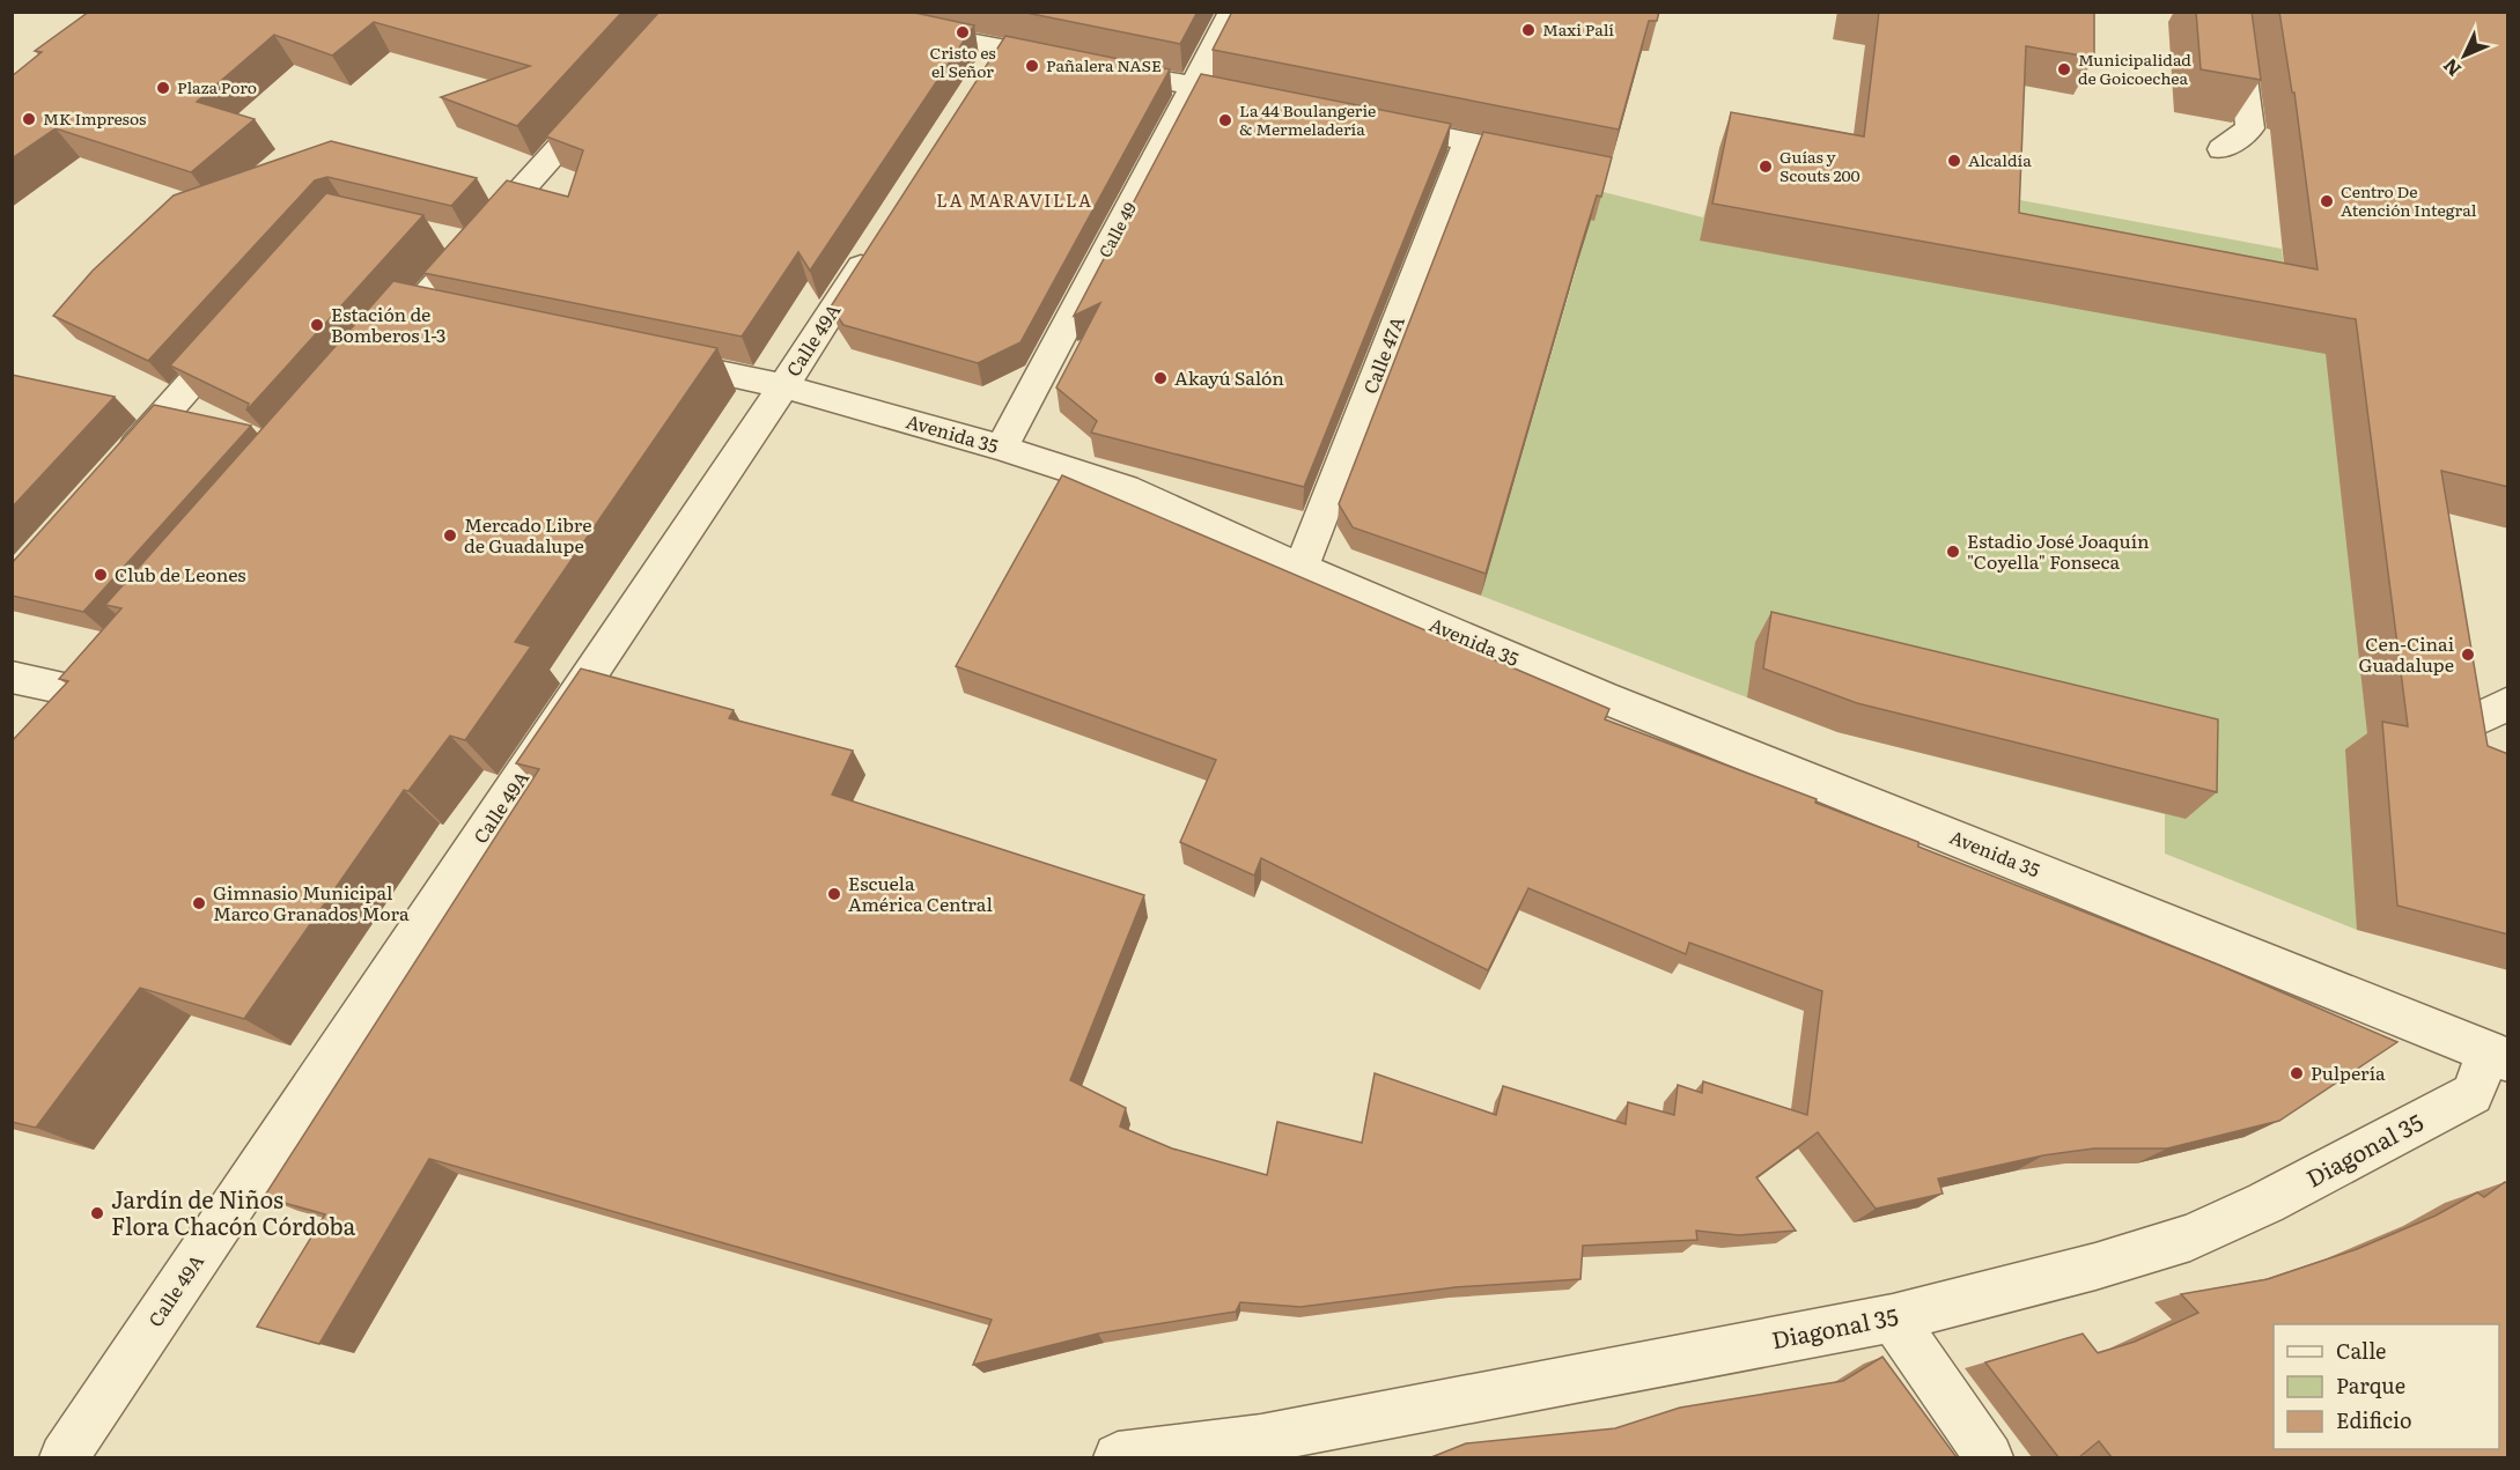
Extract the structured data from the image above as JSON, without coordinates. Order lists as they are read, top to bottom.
{
  "streets": {
    "street": [
      "Calle 49",
      "Calle 49A",
      "Calle 47A",
      "Avenida 35",
      "Diagonal 35"
    ]
  },
  "crossings": [
    ["Calle 49", "Avenida 35"],
    ["Calle 49A", "Avenida 35"],
    ["Calle 47A", "Avenida 35"],
    ["Avenida 35", "Diagonal 35"]
  ],
  "districts": ["LA MARAVILLA"],
  "places": [
    "Maxi Palí",
    "Cristo es el Señor",
    "Pañalera NASE",
    "Municipalidad de Goicoechea",
    "Plaza Poro",
    "MK Impresos",
    "La 44 Boulangerie & Mermeladería",
    "Alcaldía",
    "Guías y Scouts 200",
    "Centro De Atención Integral",
    "Estación de Bomberos 1-3",
    "Akayú Salón",
    "Mercado Libre de Guadalupe",
    "Estadio José Joaquín \"Coyella\" Fonseca",
    "Club de Leones",
    "Cen-Cinai Guadalupe",
    "Escuela América Central",
    "Gimnasio Municipal Marco Granados Mora",
    "Pulpería",
    "Jardín de Niños Flora Chacón Córdoba"
  ],
  "legend": ["Calle", "Parque", "Edificio"],
  "north": "bottom left"
}
